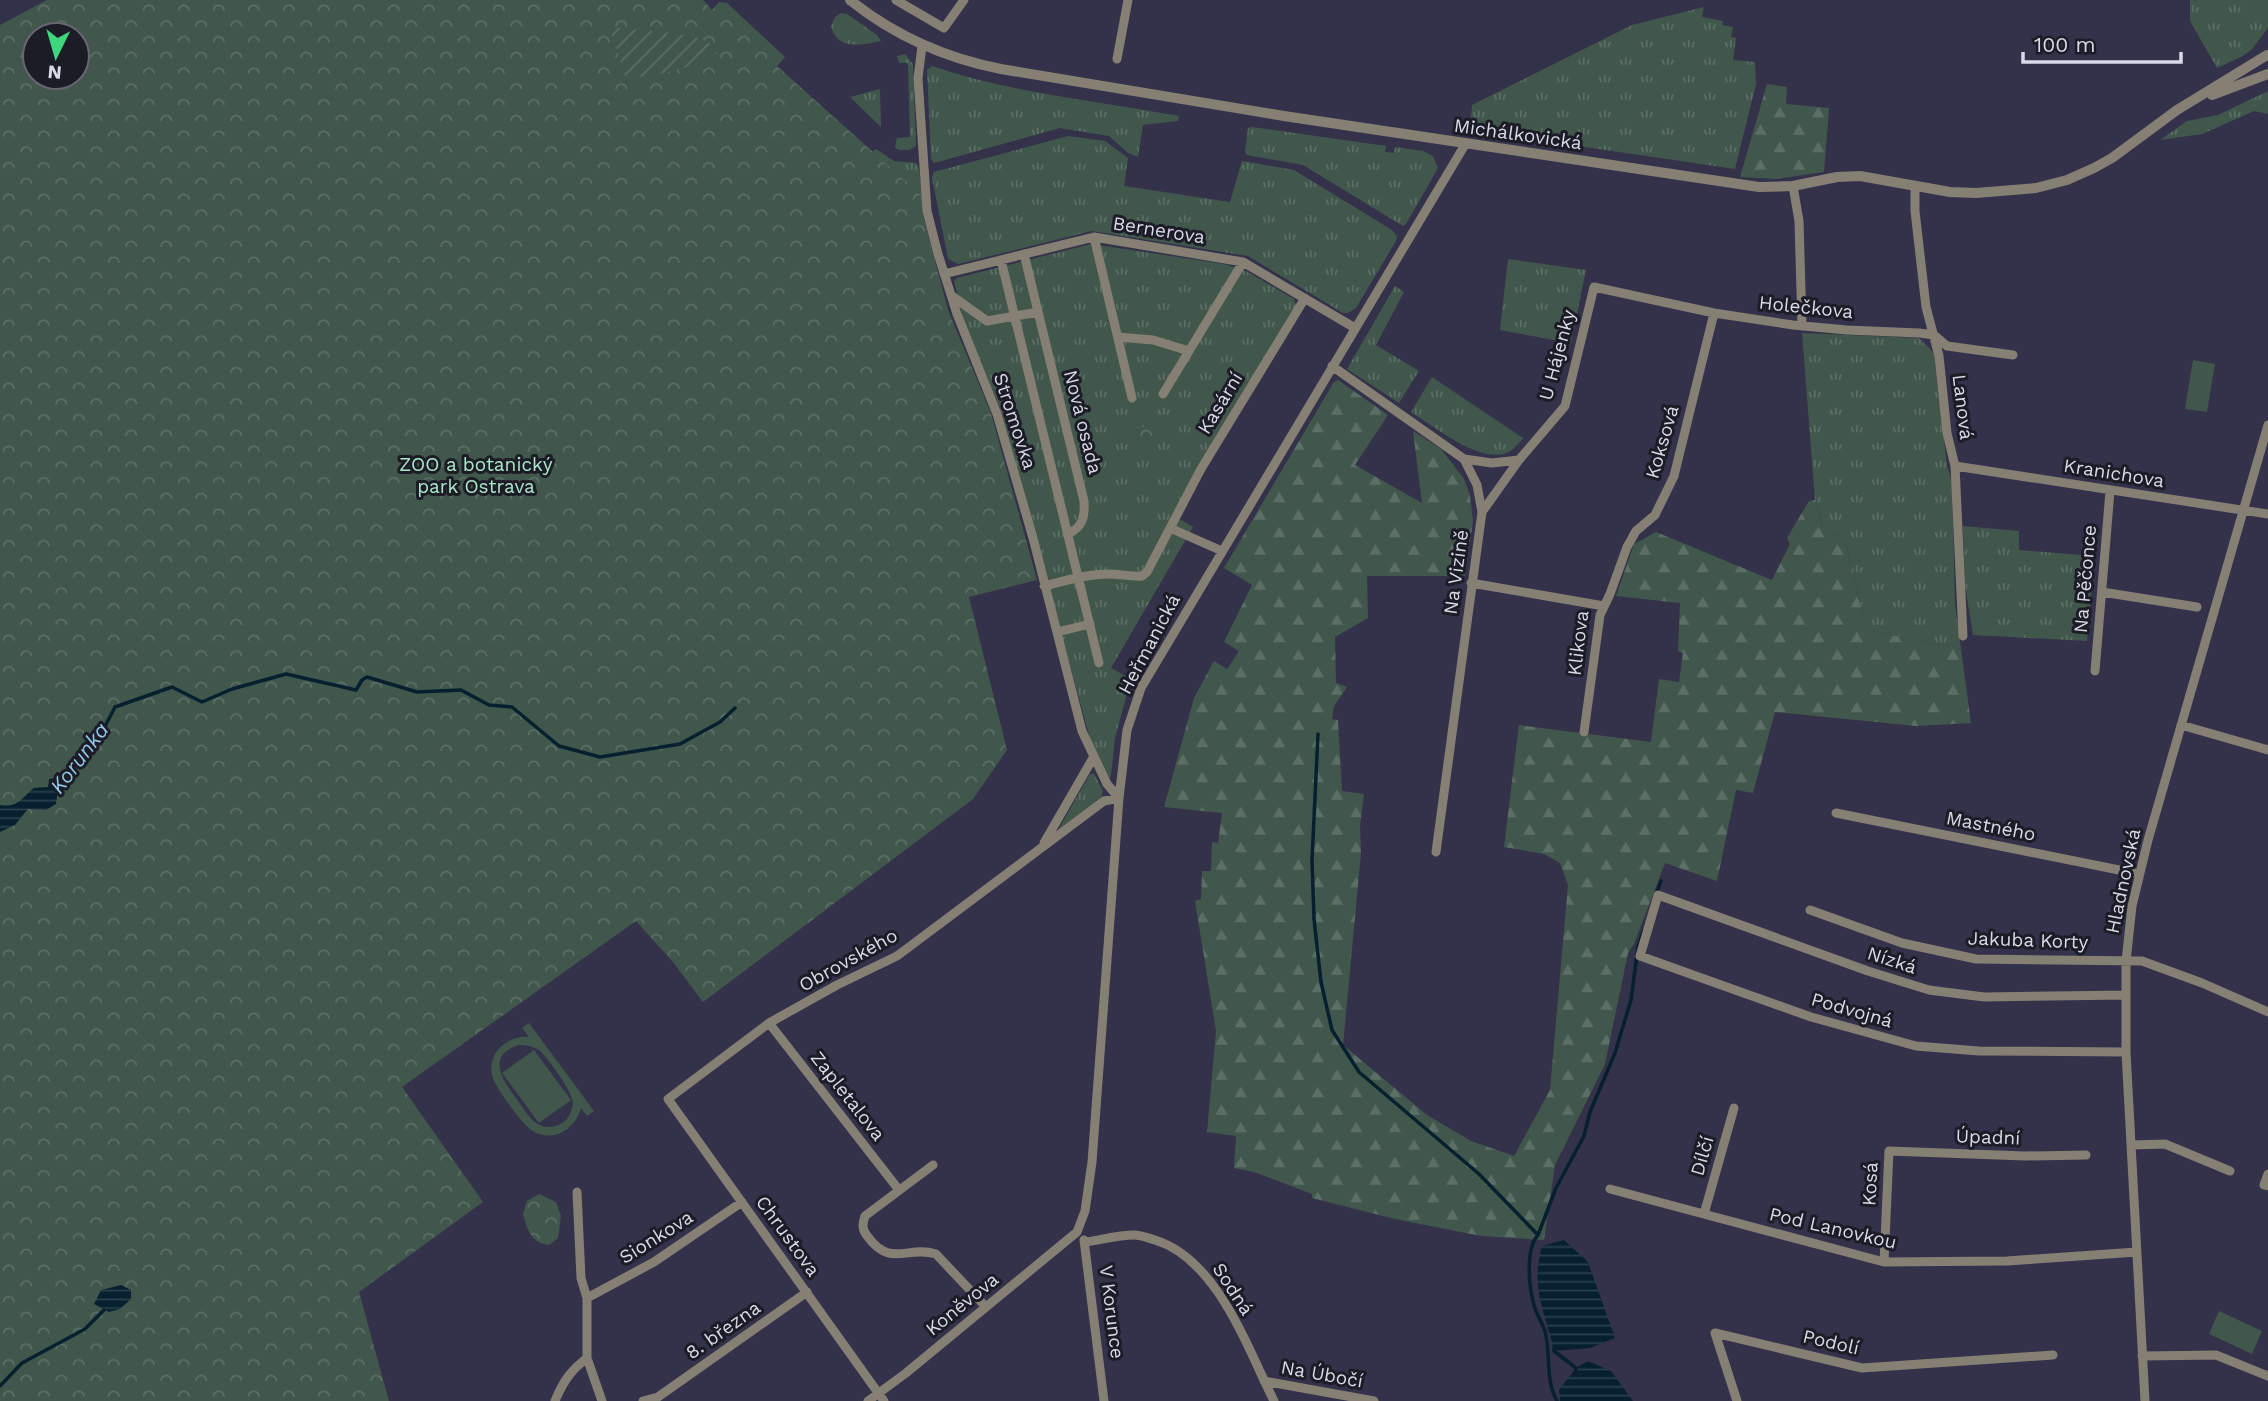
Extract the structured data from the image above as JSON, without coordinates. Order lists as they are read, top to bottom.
{
  "streets": {
    "street": [
      "Michálkovická",
      "Bernerova",
      "Holečkova",
      "U Hájenky",
      "Kasární",
      "Lanová",
      "Stromovka",
      "Nová osada",
      "Koksová",
      "Kranichova",
      "Na Vizině",
      "Na Pěčonce",
      "Klikova",
      "Heřmanická",
      "Mastného",
      "Hladnovská",
      "Jakuba Korty",
      "Obrovského",
      "Nízká",
      "Podvojná",
      "Zapletalova",
      "Úpadní",
      "Dílčí",
      "Kosá",
      "Pod Lanovkou",
      "Chrustova",
      "Sionkova",
      "Sodná",
      "Koněvova",
      "V Korunce",
      "8. března",
      "Podolí",
      "Na Úbočí"
    ]
  },
  "crossings": [
    ["Michálkovická", "Lanová"],
    ["Michálkovická", "Stromovka"],
    ["Michálkovická", "Heřmanická"],
    ["Bernerova", "Kasární"],
    ["Bernerova", "Stromovka"],
    ["Bernerova", "Nová osada"],
    ["Bernerova", "Heřmanická"],
    ["Holečkova", "U Hájenky"],
    ["Holečkova", "Lanová"],
    ["Holečkova", "Koksová"],
    ["U Hájenky", "Na Vizině"],
    ["Lanová", "Kranichova"],
    ["Stromovka", "Heřmanická"],
    ["Stromovka", "Obrovského"],
    ["Koksová", "Klikova"],
    ["Kranichova", "Na Pěčonce"],
    ["Kranichova", "Hladnovská"],
    ["Na Vizině", "Klikova"],
    ["Heřmanická", "Obrovského"],
    ["Heřmanická", "Koněvova"],
    ["Heřmanická", "V Korunce"],
    ["Mastného", "Hladnovská"],
    ["Hladnovská", "Jakuba Korty"],
    ["Hladnovská", "Nízká"],
    ["Hladnovská", "Podvojná"],
    ["Hladnovská", "Pod Lanovkou"],
    ["Obrovského", "Zapletalova"],
    ["Obrovského", "Chrustova"],
    ["Nízká", "Podvojná"],
    ["Úpadní", "Kosá"],
    ["Dílčí", "Pod Lanovkou"],
    ["Kosá", "Pod Lanovkou"],
    ["Chrustova", "Sionkova"],
    ["Chrustova", "Koněvova"],
    ["Chrustova", "8. března"],
    ["Sodná", "V Korunce"],
    ["Sodná", "Na Úbočí"],
    ["Koněvova", "V Korunce"]
  ],
  "water": ["Korunka"],
  "parks": ["ZOO a botanický park Ostrava"],
  "scale_bar": "100 m",
  "north": "bottom"
}
